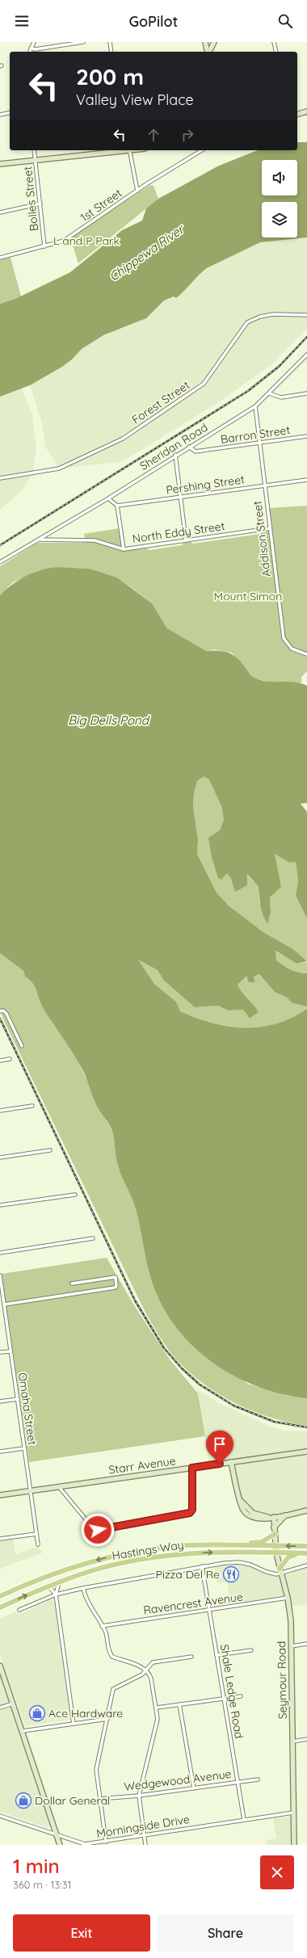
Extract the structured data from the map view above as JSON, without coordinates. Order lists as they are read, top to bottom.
{
  "streets": {
    "main road": ["Hastings Way"],
    "street": [
      "Bolles Street",
      "1st Street",
      "Forest Street",
      "Barron Street",
      "Sheridan Road",
      "Pershing Street",
      "North Eddy Street",
      "Addison Street",
      "Omaha Street",
      "Starr Avenue",
      "Ravencrest Avenue",
      "Seymour Road",
      "Shale Ledge Road",
      "Wedgewood Avenue",
      "Morningside Drive"
    ]
  },
  "crossings": [
    ["Bolles Street", "1st Street"],
    ["Barron Street", "Sheridan Road"],
    ["Barron Street", "Addison Street"],
    ["Sheridan Road", "North Eddy Street"],
    ["Sheridan Road", "Addison Street"],
    ["Pershing Street", "Addison Street"],
    ["North Eddy Street", "Addison Street"],
    ["Omaha Street", "Starr Avenue"],
    ["Hastings Way", "Seymour Road"],
    ["Ravencrest Avenue", "Seymour Road"],
    ["Ravencrest Avenue", "Shale Ledge Road"],
    ["Seymour Road", "Morningside Drive"],
    ["Shale Ledge Road", "Wedgewood Avenue"],
    ["Shale Ledge Road", "Morningside Drive"]
  ],
  "water": ["Chippewa River", "Big Dells Pond"],
  "parks": ["L and P Park", "Mount Simon"],
  "places": {
    "restaurant": ["Pizza Del Re"],
    "shop": ["Ace Hardware", "Dollar General"]
  },
  "page": {
    "header": "GoPilot",
    "turn": ["200 m", "Valley View Place"],
    "heading": ["1 min", "360 m · 13:31"],
    "buttons": ["Exit", "Share"]
  }
}
